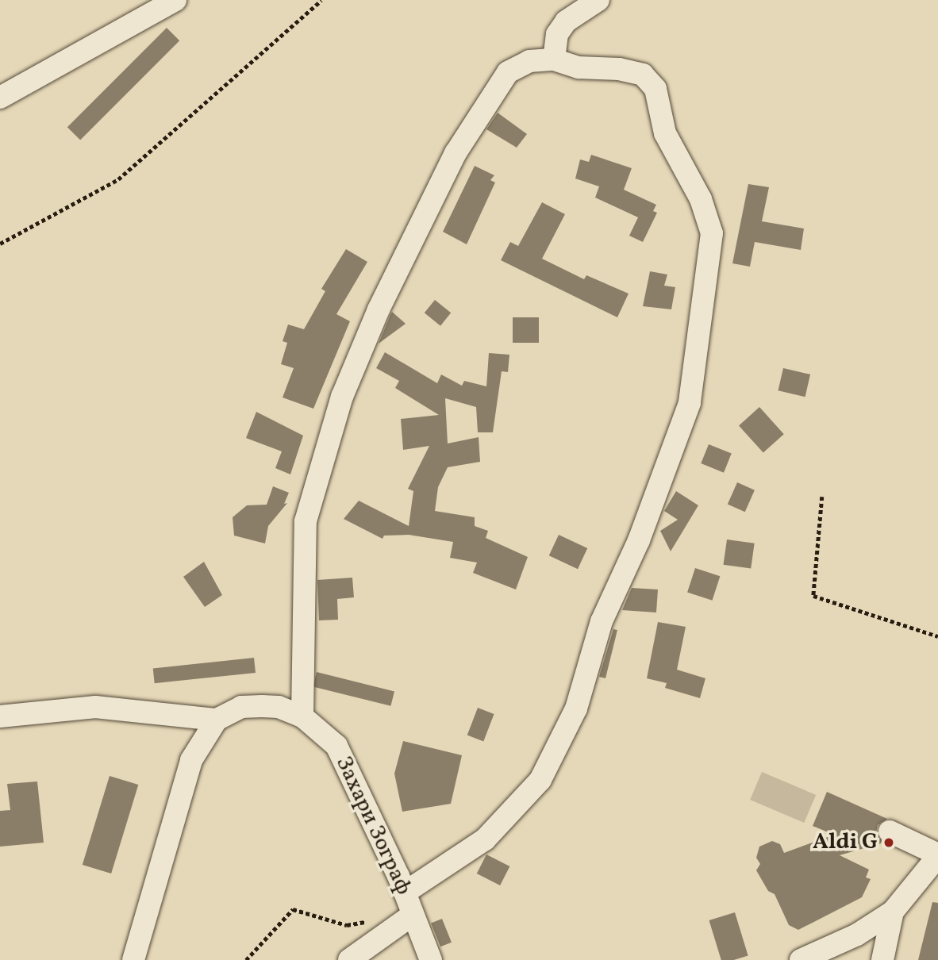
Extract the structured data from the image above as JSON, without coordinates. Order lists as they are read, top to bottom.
{
  "streets": {
    "street": ["Захари Зограф"]
  },
  "places": ["Aldi G"]
}
